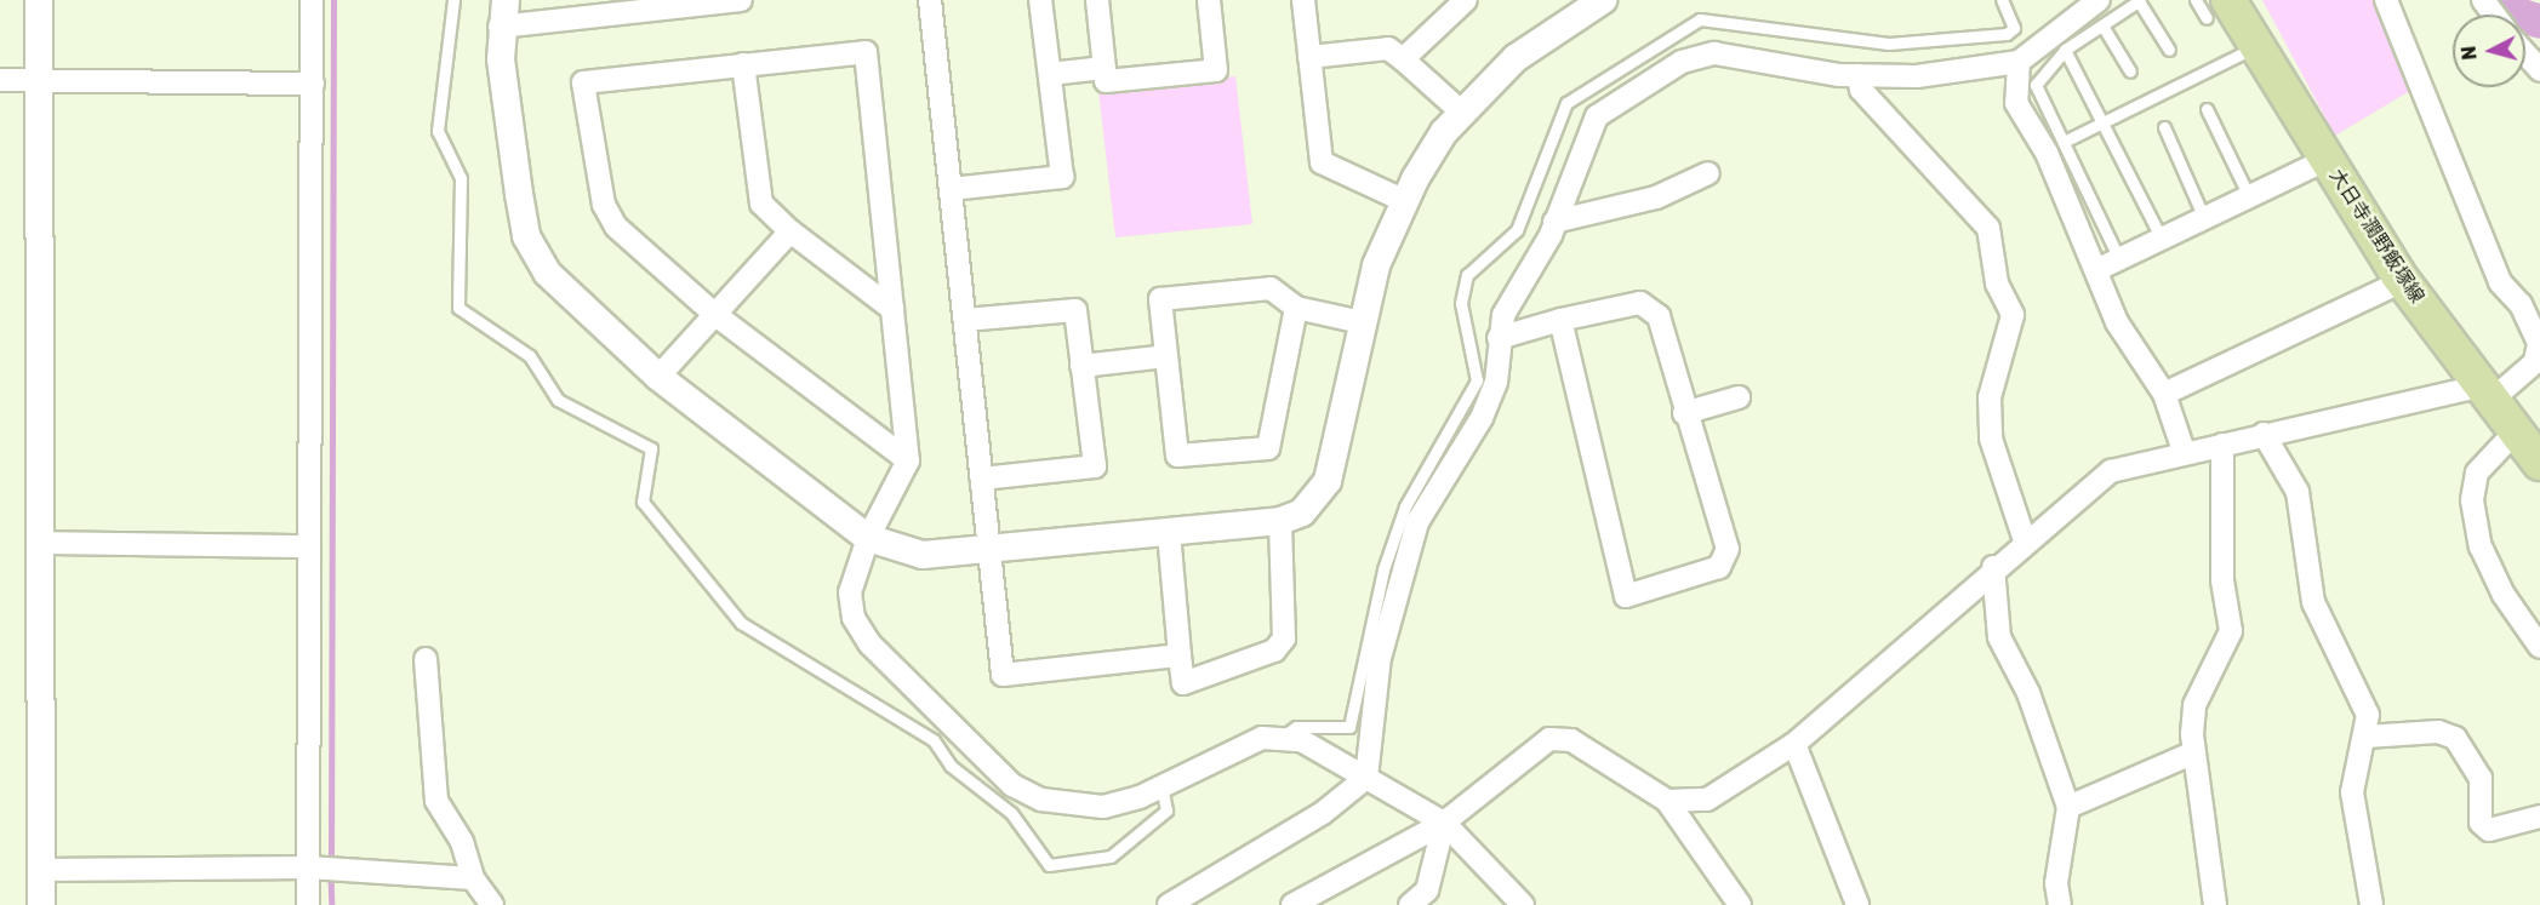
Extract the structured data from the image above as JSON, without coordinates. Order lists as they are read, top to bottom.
{
  "streets": {
    "main road": ["大日寺潤野飯塚線"]
  },
  "north": "left"
}
